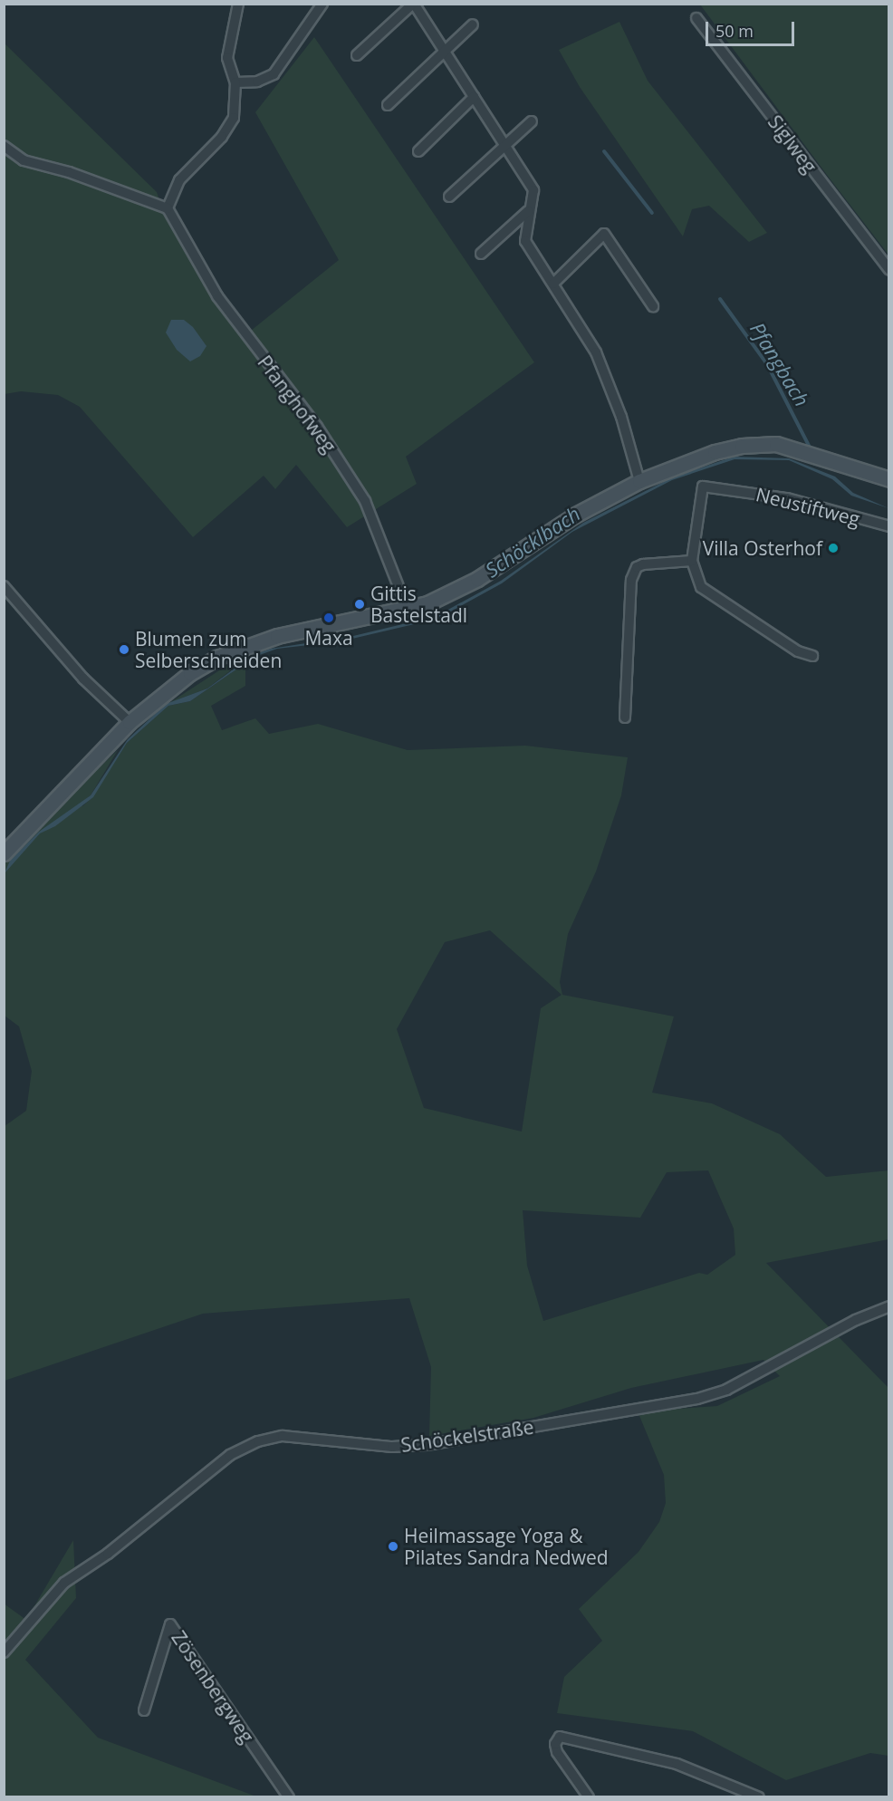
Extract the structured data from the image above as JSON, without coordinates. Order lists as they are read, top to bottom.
{
  "streets": {
    "street": [
      "Siglweg",
      "Pfanghofweg",
      "Neustiftweg",
      "Schöckelstraße",
      "Zösenbergweg"
    ]
  },
  "water": ["Pfangbach", "Schöcklbach"],
  "places": [
    "Villa Osterhof",
    "Gittis Bastelstadl",
    "Maxa",
    "Blumen zum Selberschneiden",
    "Heilmassage Yoga & Pilates Sandra Nedwed"
  ],
  "scale_bar": "50 m"
}
